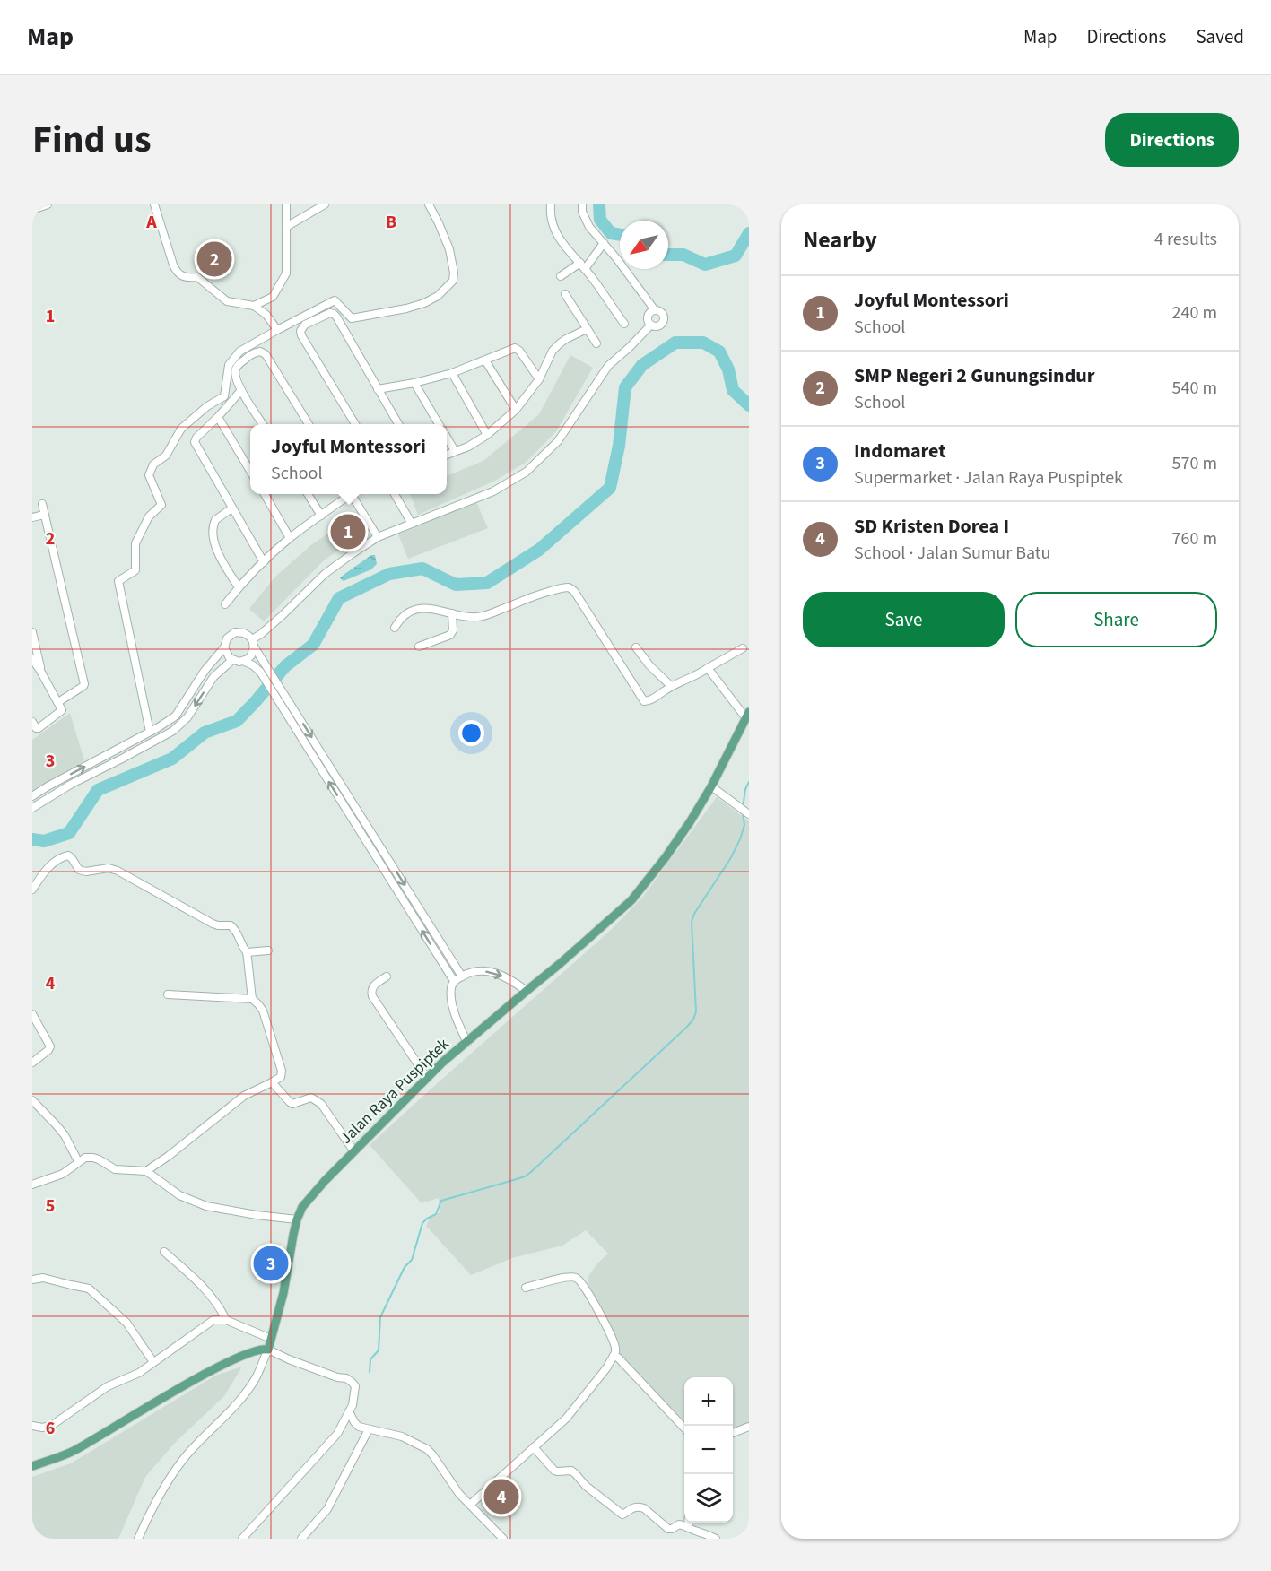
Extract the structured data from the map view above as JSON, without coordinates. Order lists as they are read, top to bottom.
{
  "streets": {
    "main road": ["Jalan Raya Puspiptek"]
  },
  "north": "bottom left",
  "page": {
    "header": "Map",
    "nav": ["Map", "Directions", "Saved"],
    "title": "Find us",
    "buttons": [
      "Directions",
      ["Save", "Share"]
    ],
    "heading": ["Nearby", "4 results"],
    "pins": [
      "2",
      "1",
      "3",
      "4"
    ],
    "list": [
      {
        "mark": "1",
        "name": "Joyful Montessori",
        "note": "School",
        "value": "240 m"
      },
      {
        "mark": "2",
        "name": "SMP Negeri 2 Gunungsindur",
        "note": "School",
        "value": "540 m"
      },
      {
        "mark": "3",
        "name": "Indomaret",
        "note": "Supermarket · Jalan Raya Puspiptek",
        "value": "570 m"
      },
      {
        "mark": "4",
        "name": "SD Kristen Dorea I",
        "note": "School · Jalan Sumur Batu",
        "value": "760 m"
      }
    ],
    "popup": ["Joyful Montessori", "School"],
    "map_buttons": ["+", "−"]
  },
  "grid": {
    "columns": ["A", "B"],
    "rows": [
      "1",
      "2",
      "3",
      "4",
      "5",
      "6"
    ]
  }
}
